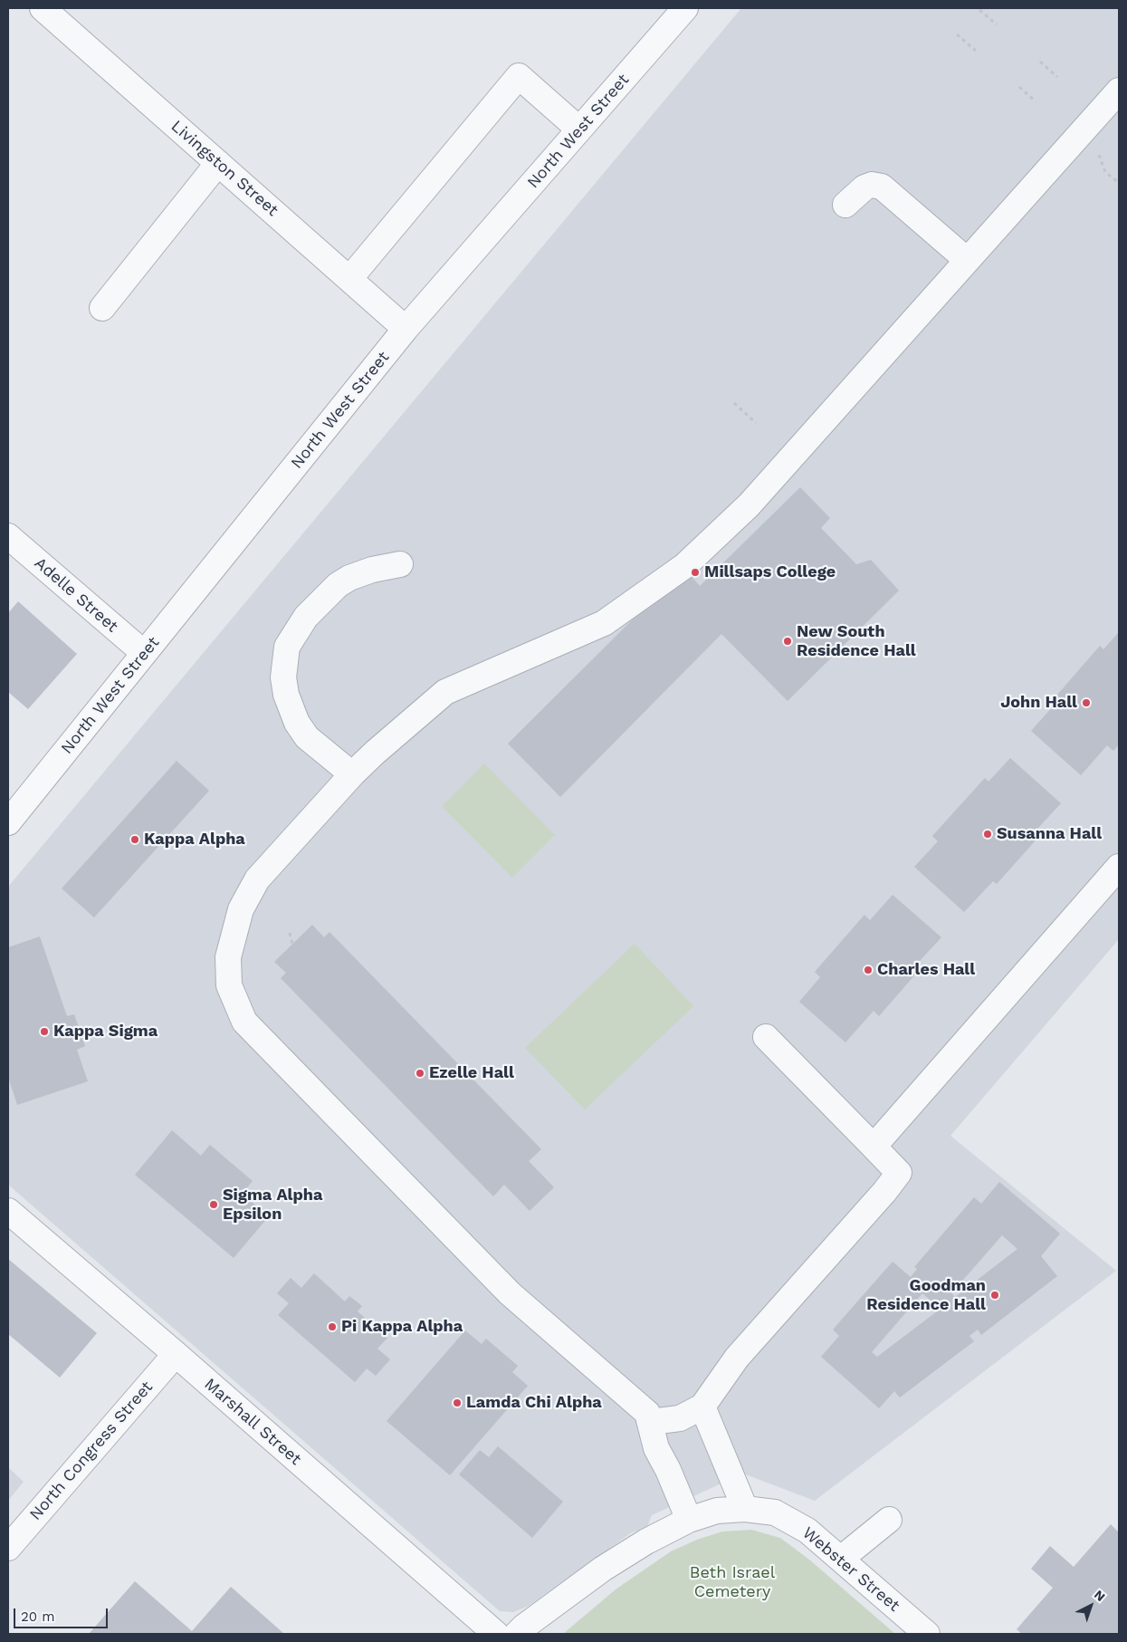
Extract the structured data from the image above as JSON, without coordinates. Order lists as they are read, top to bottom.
{
  "streets": {
    "street": [
      "North West Street",
      "Livingston Street",
      "Adelle Street",
      "Marshall Street",
      "North Congress Street",
      "Webster Street"
    ]
  },
  "crossings": [
    ["North West Street", "Livingston Street"],
    ["North West Street", "Adelle Street"],
    ["Marshall Street", "North Congress Street"]
  ],
  "parks": ["Beth Israel Cemetery"],
  "places": [
    "Millsaps College",
    "New South Residence Hall",
    "John Hall",
    "Susanna Hall",
    "Kappa Alpha",
    "Charles Hall",
    "Kappa Sigma",
    "Ezelle Hall",
    "Sigma Alpha Epsilon",
    "Goodman Residence Hall",
    "Pi Kappa Alpha",
    "Lamda Chi Alpha"
  ],
  "scale_bar": "20 m",
  "north": "top right"
}
